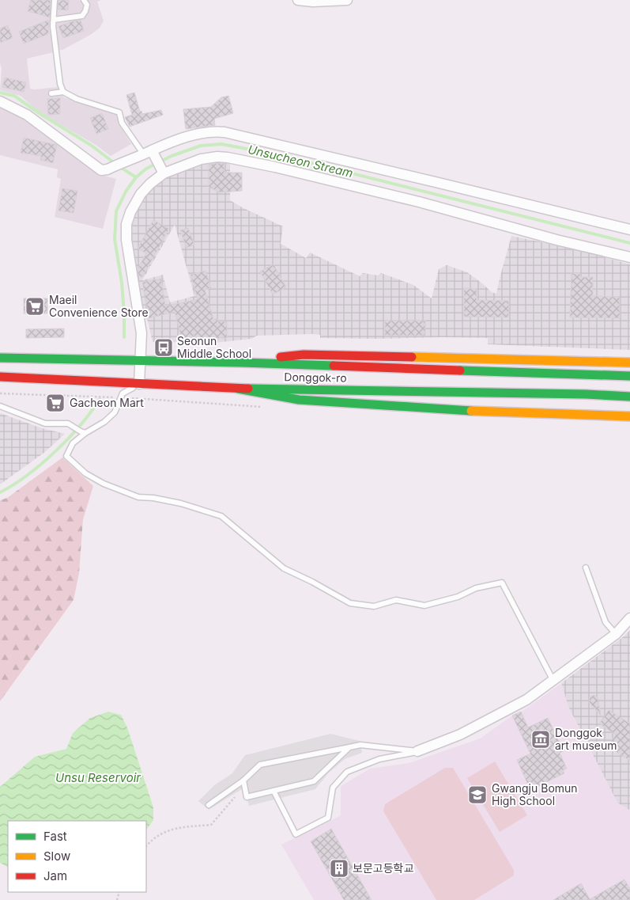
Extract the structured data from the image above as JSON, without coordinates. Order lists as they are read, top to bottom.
{
  "streets": {
    "main road": ["Donggok-ro"]
  },
  "water": ["Unsucheon Stream", "Unsu Reservoir"],
  "places": {
    "supermarket": ["Maeil Convenience Store", "Gacheon Mart"],
    "bus stop": ["Seonun Middle School"],
    "museum": ["Donggok art museum"],
    "school or university": ["Gwangju Bomun High School"],
    "building": ["보문고등학교"]
  },
  "legend": ["Fast", "Slow", "Jam"]
}
